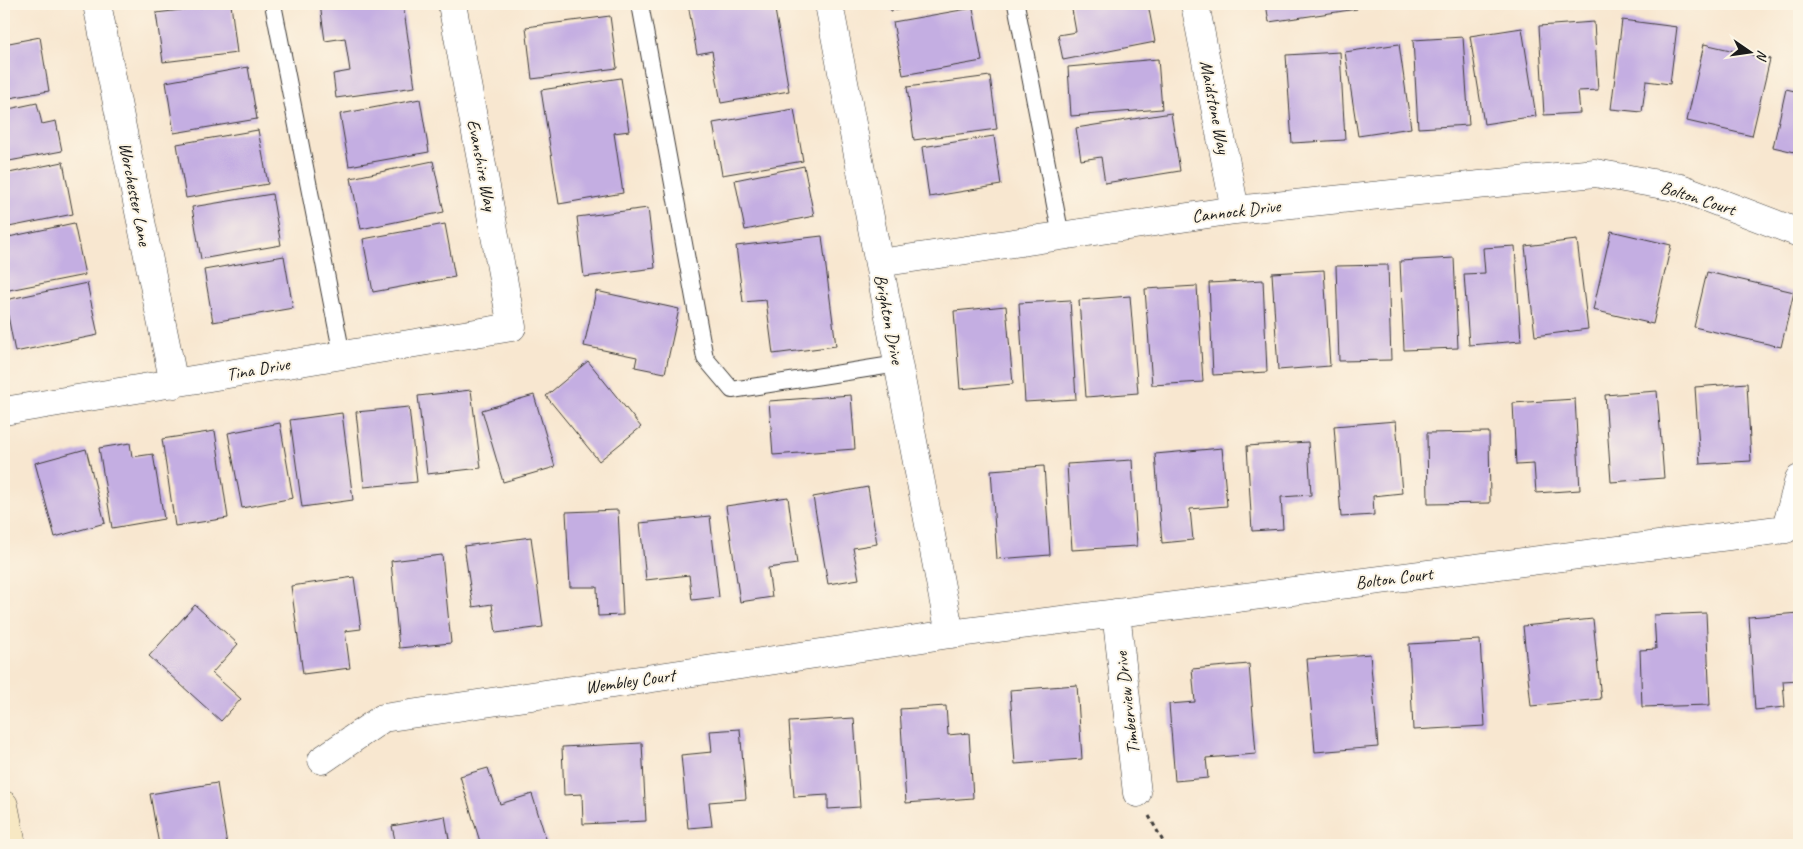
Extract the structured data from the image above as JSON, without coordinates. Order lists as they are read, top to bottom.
{
  "streets": {
    "street": [
      "Maidstone Way",
      "Evanshire Way",
      "Worchester Lane",
      "Bolton Court",
      "Cannock Drive",
      "Brighton Drive",
      "Tina Drive",
      "Wembley Court",
      "Timberview Drive"
    ]
  },
  "crossings": [
    ["Maidstone Way", "Cannock Drive"],
    ["Evanshire Way", "Tina Drive"],
    ["Worchester Lane", "Tina Drive"],
    ["Bolton Court", "Cannock Drive"],
    ["Bolton Court", "Brighton Drive"],
    ["Bolton Court", "Wembley Court"],
    ["Bolton Court", "Timberview Drive"],
    ["Cannock Drive", "Brighton Drive"],
    ["Brighton Drive", "Wembley Court"]
  ],
  "north": "right"
}
